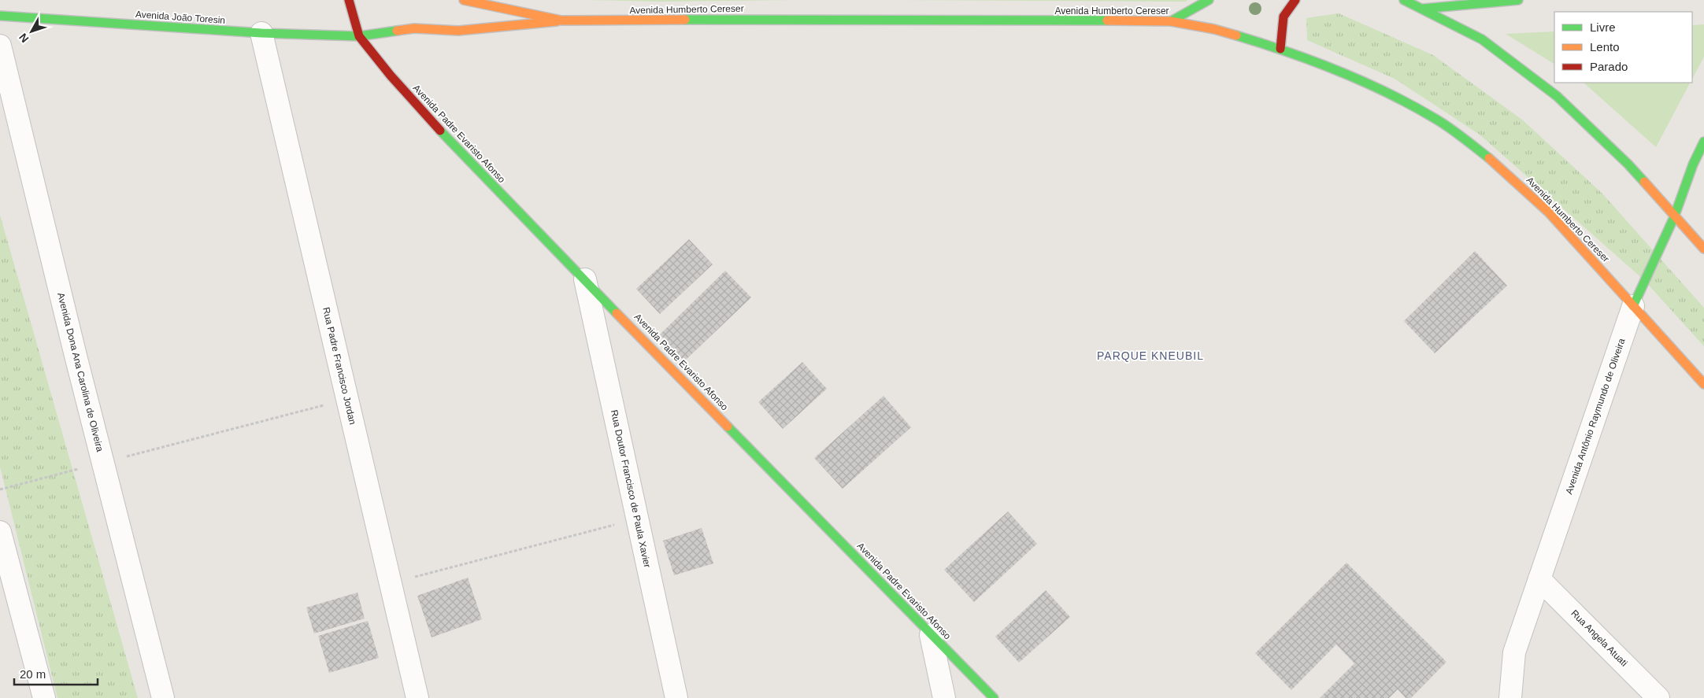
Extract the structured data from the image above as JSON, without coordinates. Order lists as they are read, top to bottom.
{
  "streets": {
    "main road": [
      "Avenida Humberto Cereser",
      "Avenida João Toresin",
      "Avenida Padre Evaristo Afonso",
      "Avenida Antônio Raymundo de Oliveira"
    ],
    "street": [
      "Rua Padre Francisco Jordan",
      "Avenida Dona Ana Carolina de Oliveira",
      "Rua Doutor Francisco de Paula Xavier",
      "Rua Angela Atuati"
    ]
  },
  "crossings": [
    ["Avenida Humberto Cereser", "Avenida João Toresin"],
    ["Avenida Humberto Cereser", "Avenida Antônio Raymundo de Oliveira"],
    ["Avenida João Toresin", "Avenida Padre Evaristo Afonso"],
    ["Avenida João Toresin", "Rua Padre Francisco Jordan"],
    ["Avenida Padre Evaristo Afonso", "Rua Doutor Francisco de Paula Xavier"],
    ["Avenida Antônio Raymundo de Oliveira", "Rua Angela Atuati"]
  ],
  "districts": ["PARQUE KNEUBIL"],
  "legend": ["Livre", "Lento", "Parado"],
  "scale_bar": "20 m",
  "north": "bottom left"
}
